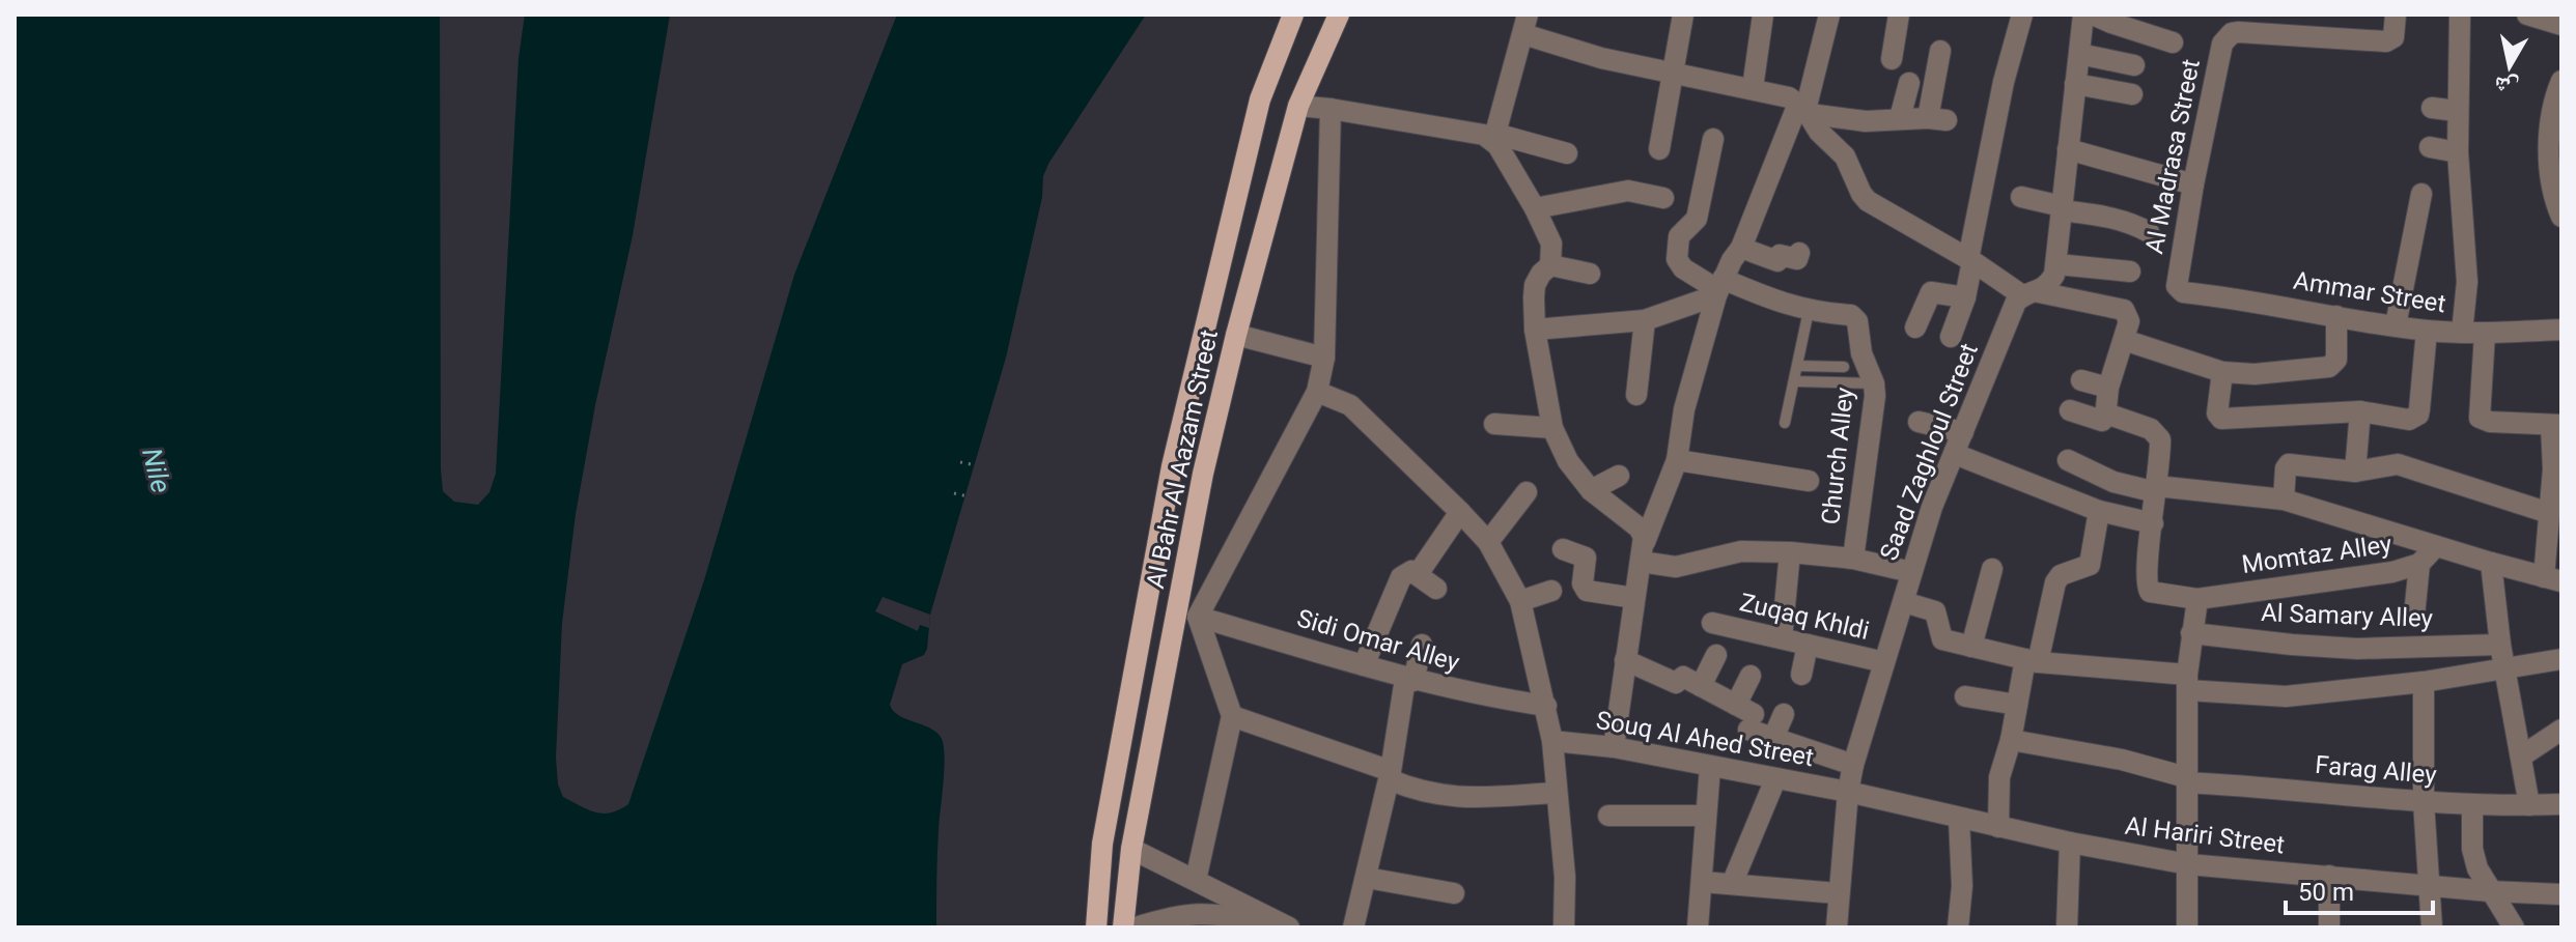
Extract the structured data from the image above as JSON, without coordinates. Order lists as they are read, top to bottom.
{
  "streets": {
    "main road": ["Al Bahr Al Aazam Street"],
    "street": [
      "Al Madrasa Street",
      "Ammar Street",
      "Saad Zaghloul Street",
      "Church Alley",
      "Momtaz Alley",
      "Al Samary Alley",
      "Zuqaq Khldi",
      "Sidi Omar Alley",
      "Souq Al Ahed Street",
      "Farag Alley",
      "Al Hariri Street"
    ]
  },
  "crossings": [
    ["Al Madrasa Street", "Ammar Street"],
    ["Saad Zaghloul Street", "Zuqaq Khldi"],
    ["Saad Zaghloul Street", "Souq Al Ahed Street"],
    ["Saad Zaghloul Street", "Al Hariri Street"],
    ["Souq Al Ahed Street", "Al Hariri Street"]
  ],
  "water": ["Nile"],
  "scale_bar": "50 m",
  "north": "bottom"
}
